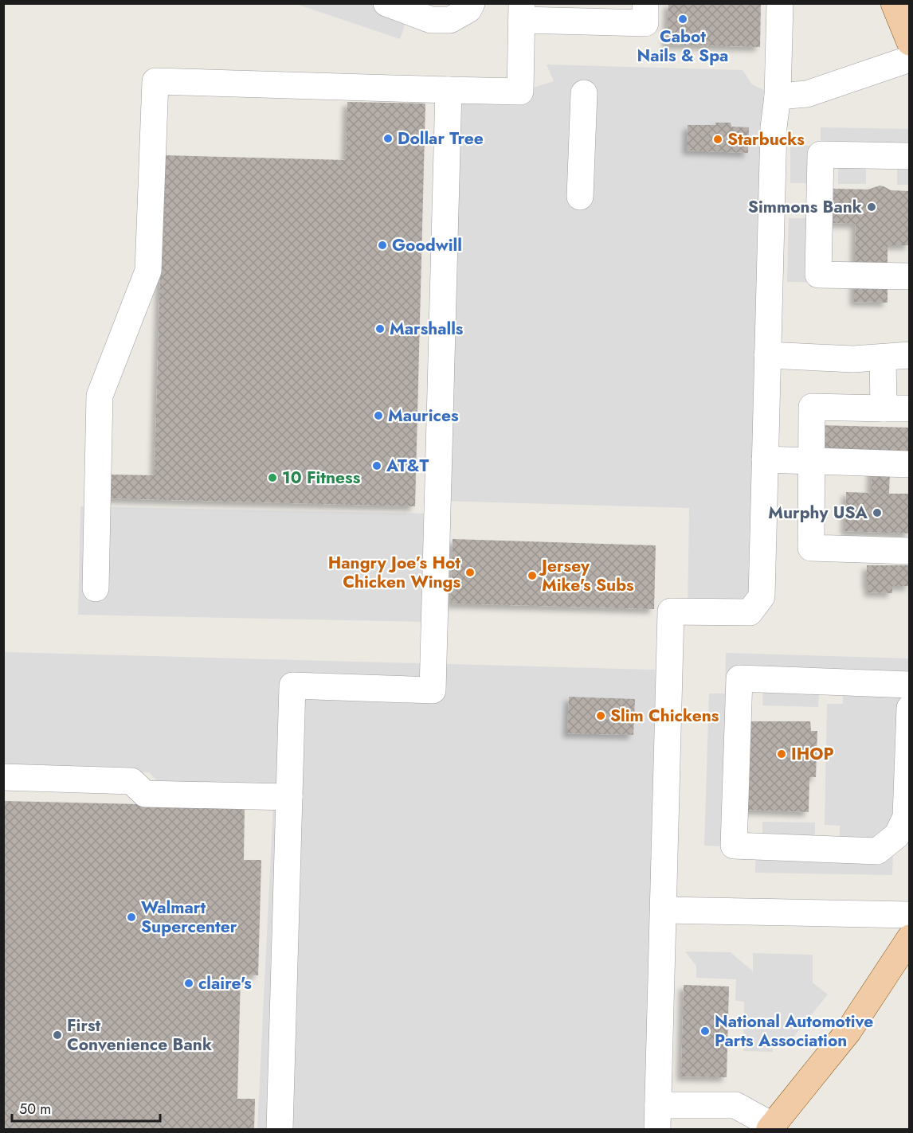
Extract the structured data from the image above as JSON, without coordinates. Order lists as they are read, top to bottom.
{
  "places": [
    "Cabot Nails & Spa",
    "Dollar Tree",
    "Starbucks",
    "Simmons Bank",
    "Goodwill",
    "Marshalls",
    "Maurices",
    "AT&T",
    "10 Fitness",
    "Murphy USA",
    "Hangry Joe’s Hot Chicken Wings",
    "Jersey Mike's Subs",
    "Slim Chickens",
    "IHOP",
    "Walmart Supercenter",
    "claire's",
    "National Automotive Parts Association",
    "First Convenience Bank"
  ],
  "scale_bar": "50 m"
}
